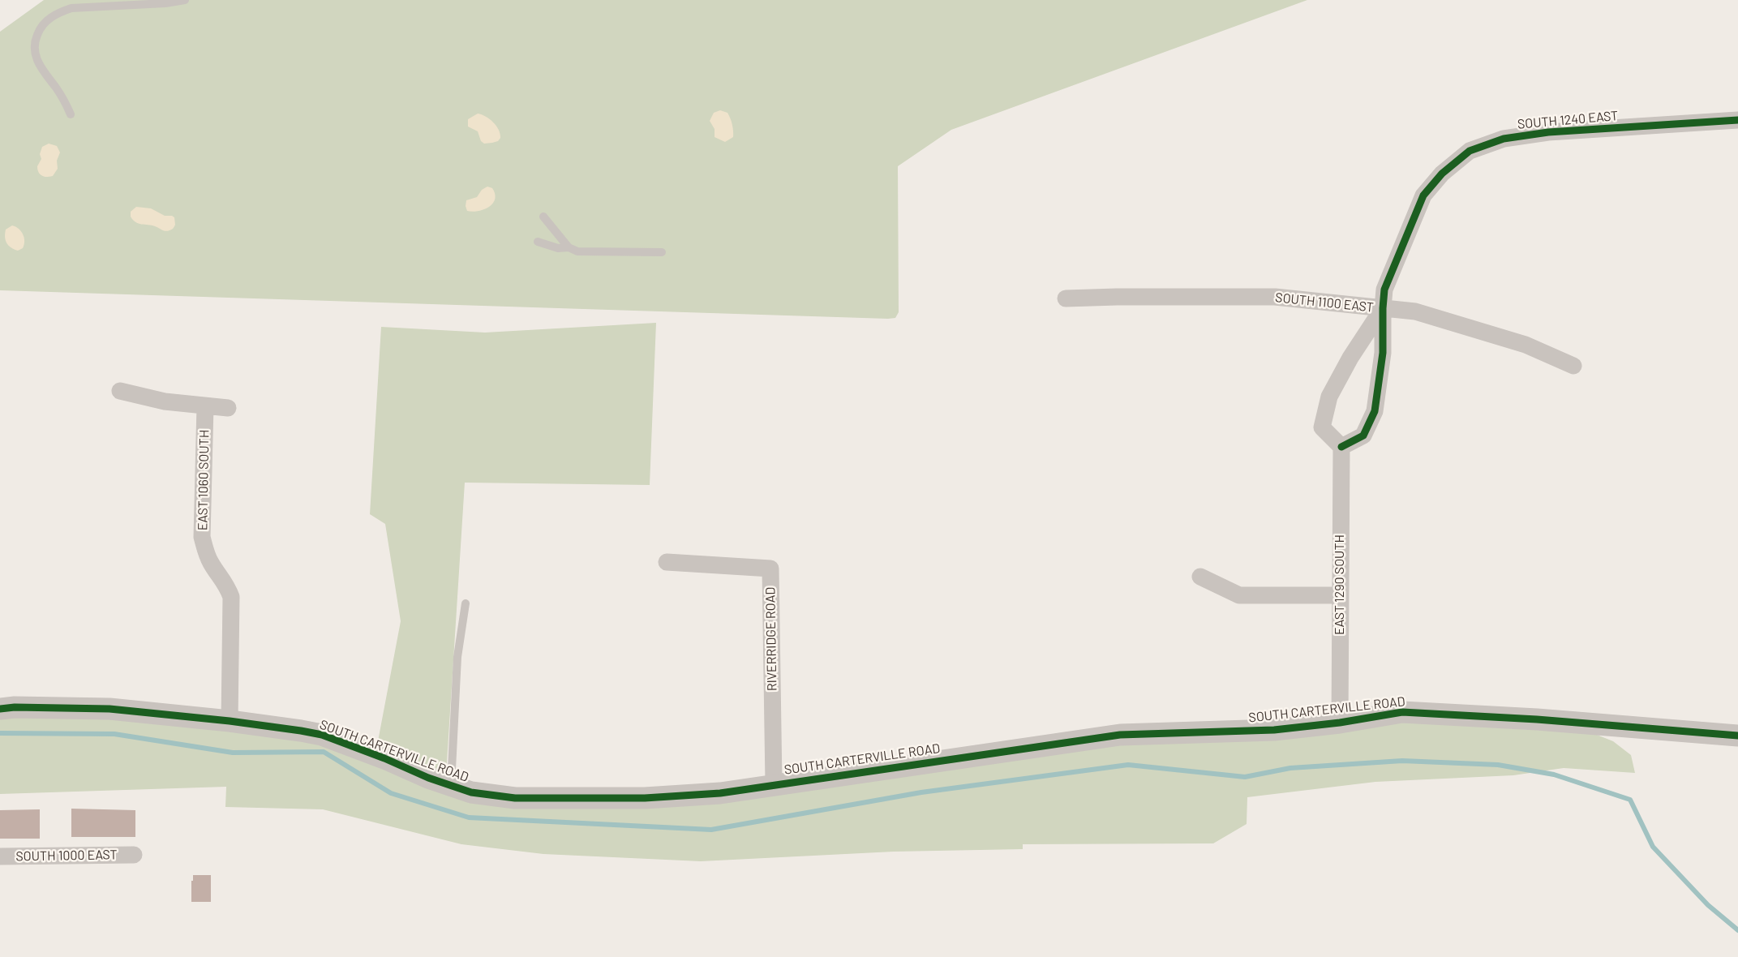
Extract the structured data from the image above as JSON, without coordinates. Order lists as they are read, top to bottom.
{
  "streets": {
    "street": [
      "SOUTH 1240 EAST",
      "SOUTH 1100 EAST",
      "EAST 1060 SOUTH",
      "EAST 1290 SOUTH",
      "RIVERRIDGE ROAD",
      "SOUTH CARTERVILLE ROAD",
      "SOUTH 1000 EAST"
    ]
  },
  "crossings": [
    ["SOUTH 1240 EAST", "SOUTH 1100 EAST"],
    ["EAST 1060 SOUTH", "SOUTH CARTERVILLE ROAD"],
    ["EAST 1290 SOUTH", "SOUTH CARTERVILLE ROAD"],
    ["RIVERRIDGE ROAD", "SOUTH CARTERVILLE ROAD"]
  ]
}
